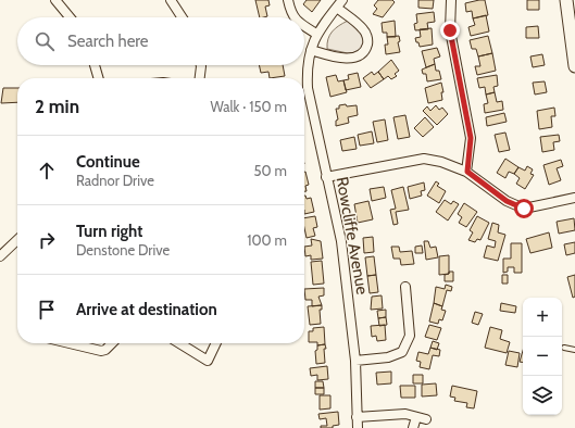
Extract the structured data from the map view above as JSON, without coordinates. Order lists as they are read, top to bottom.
{
  "streets": {
    "street": ["Rowcliffe Avenue"]
  },
  "page": {
    "search": "Search here",
    "heading": ["2 min", "Walk · 150 m"],
    "list": [
      ["Continue", "Radnor Drive", "50 m"],
      ["Turn right", "Denstone Drive", "100 m"],
      "Arrive at destination"
    ],
    "map_buttons": ["+", "−"]
  }
}
